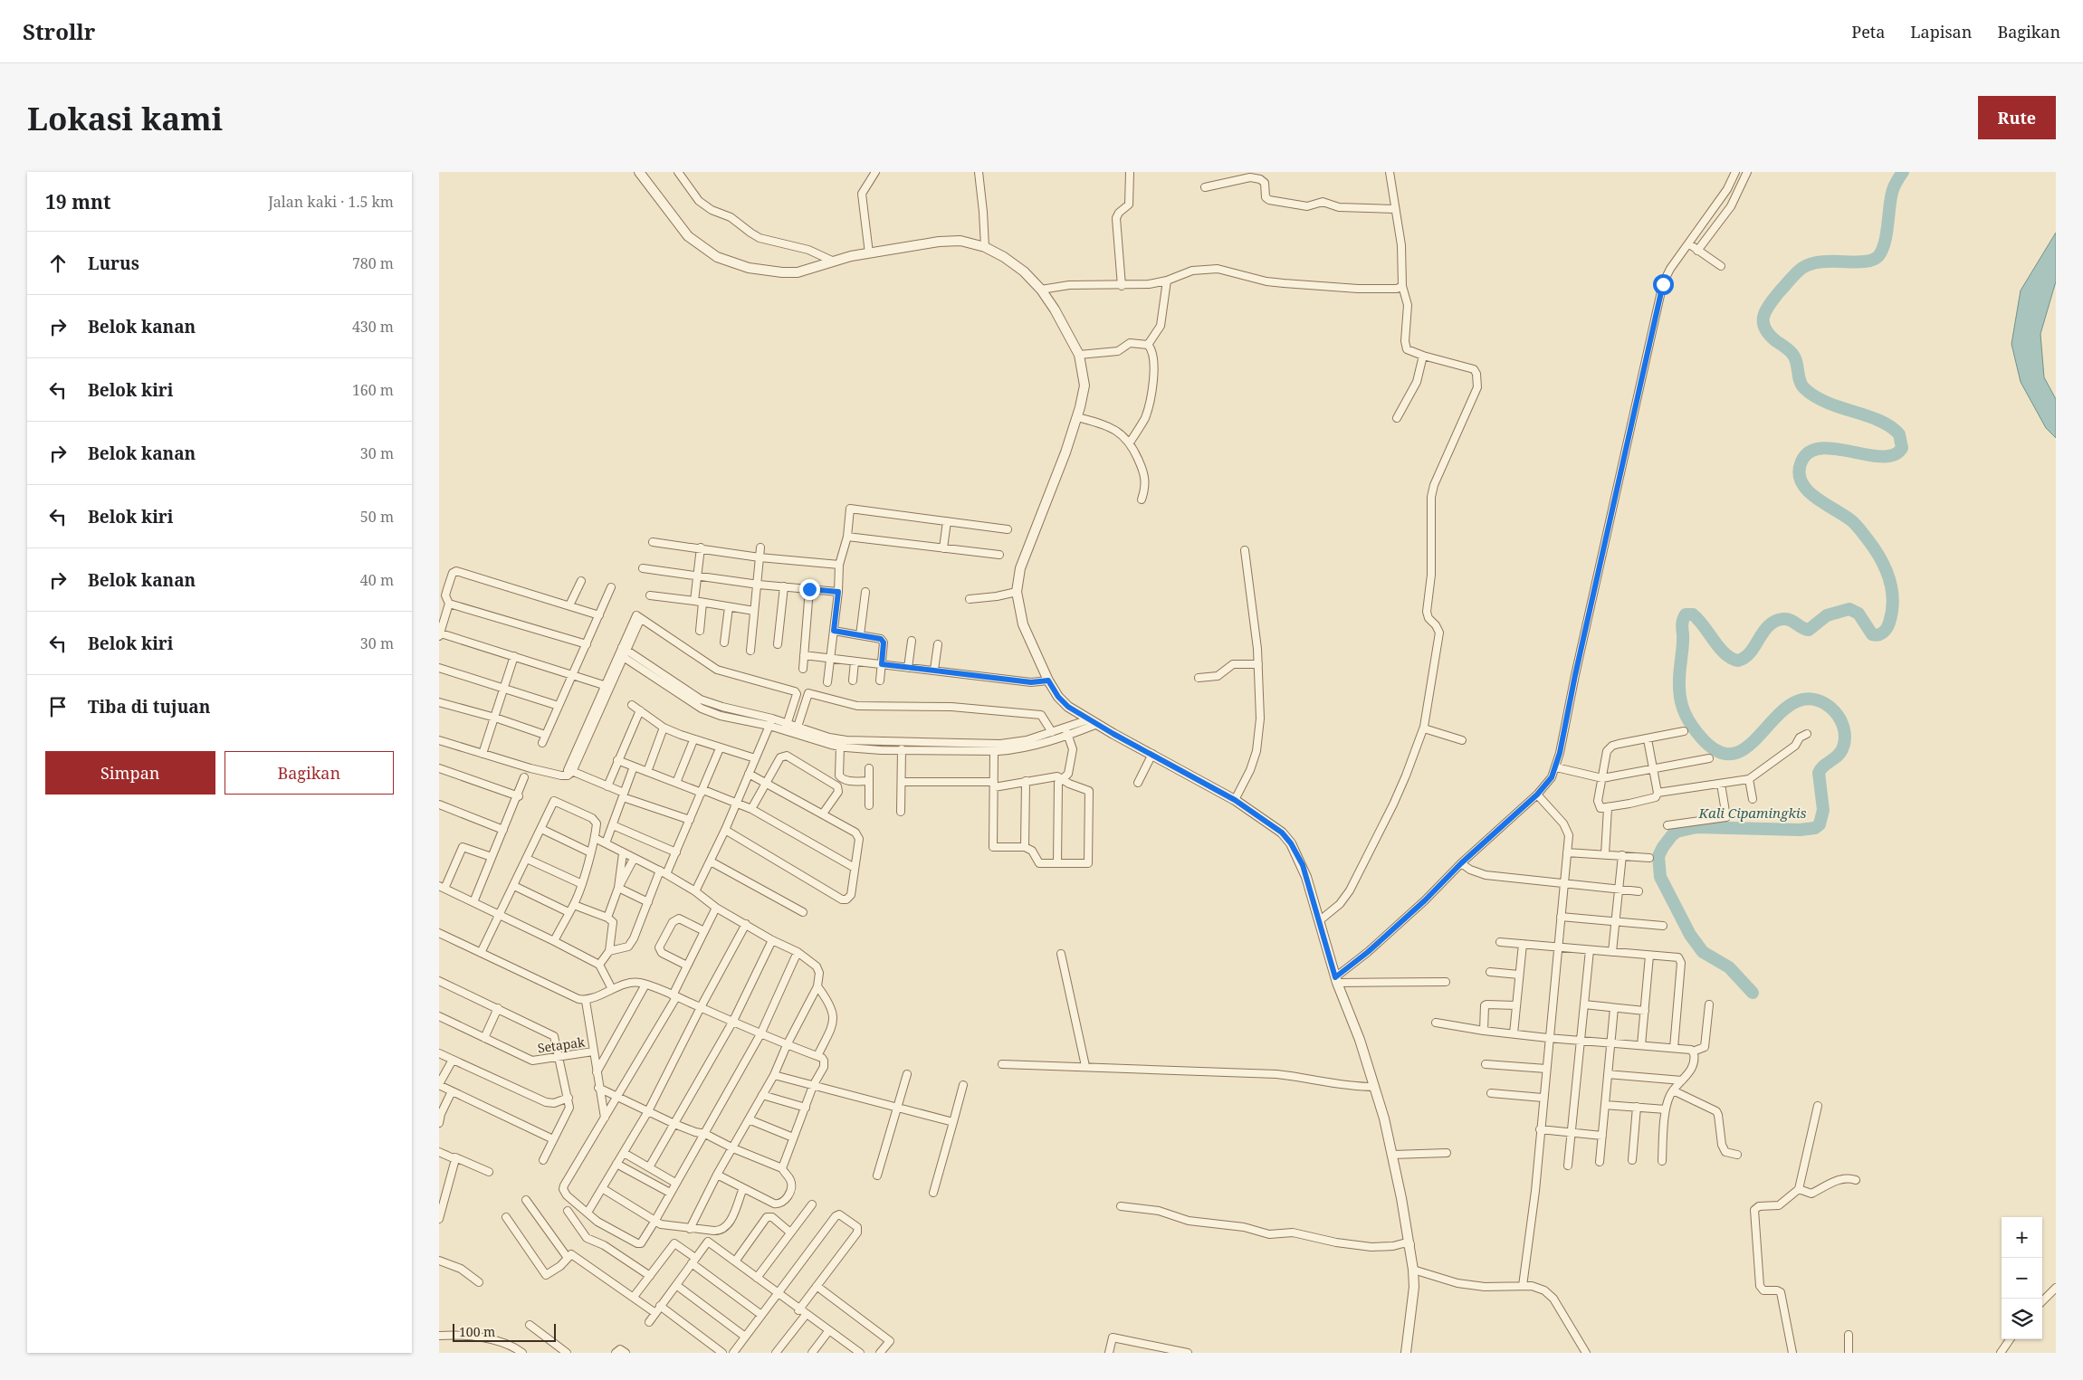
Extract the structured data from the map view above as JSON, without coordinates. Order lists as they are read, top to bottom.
{
  "streets": {
    "street": ["Setapak"]
  },
  "water": ["Kali Cipamingkis"],
  "scale_bar": "100 m",
  "page": {
    "header": "Strollr",
    "nav": ["Peta", "Lapisan", "Bagikan"],
    "buttons": [
      "Rute",
      ["Simpan", "Bagikan"]
    ],
    "title": "Lokasi kami",
    "heading": ["19 mnt", "Jalan kaki · 1.5 km"],
    "list": [
      ["Lurus", "780 m"],
      ["Belok kanan", "430 m"],
      ["Belok kiri", "160 m"],
      ["Belok kanan", "30 m"],
      ["Belok kiri", "50 m"],
      ["Belok kanan", "40 m"],
      ["Belok kiri", "30 m"],
      "Tiba di tujuan"
    ],
    "map_buttons": ["+", "−"],
    "scale": "100 m"
  }
}
